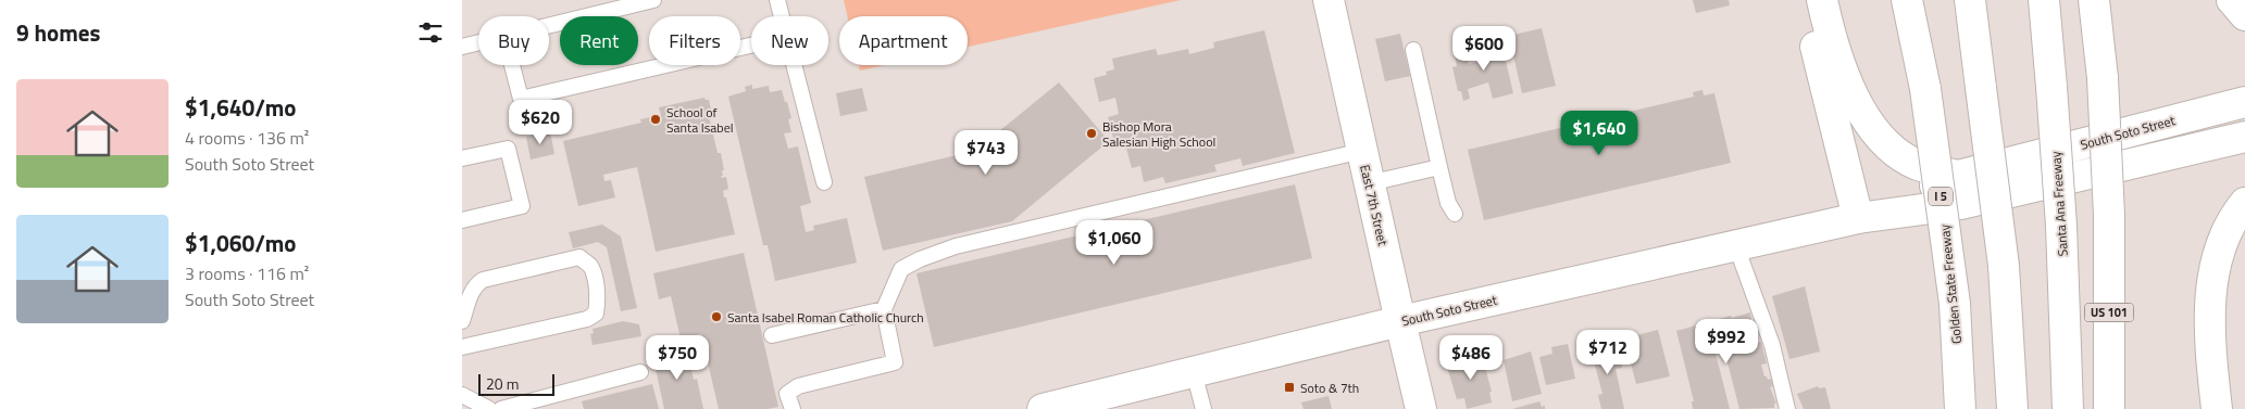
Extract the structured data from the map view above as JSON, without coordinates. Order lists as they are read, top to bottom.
{
  "streets": {
    "main road": [
      "South Soto Street",
      "I 5",
      "Santa Ana Freeway",
      "East 7th Street",
      "Golden State Freeway",
      "US 101"
    ]
  },
  "crossings": [
    ["South Soto Street", "East 7th Street"]
  ],
  "places": {
    "other": ["School of Santa Isabel", "Bishop Mora Salesian High School", "Santa Isabel Roman Catholic Church"],
    "transit": ["Soto & 7th"]
  },
  "scale_bar": "20 m",
  "page": {
    "heading": "9 homes",
    "chip": [
      "Buy",
      "Rent",
      "Filters",
      "New",
      "Apartment"
    ],
    "price": [
      "$600",
      "$620",
      "$1,640",
      "$743",
      "$1,060",
      "$992",
      "$712",
      "$750",
      "$486"
    ],
    "list": [
      {
        "name": "$1,640/mo",
        "note": "4 rooms · 136 m² · South Soto Street"
      },
      {
        "name": "$1,060/mo",
        "note": "3 rooms · 116 m² · South Soto Street"
      }
    ],
    "scale": "20 m"
  }
}
